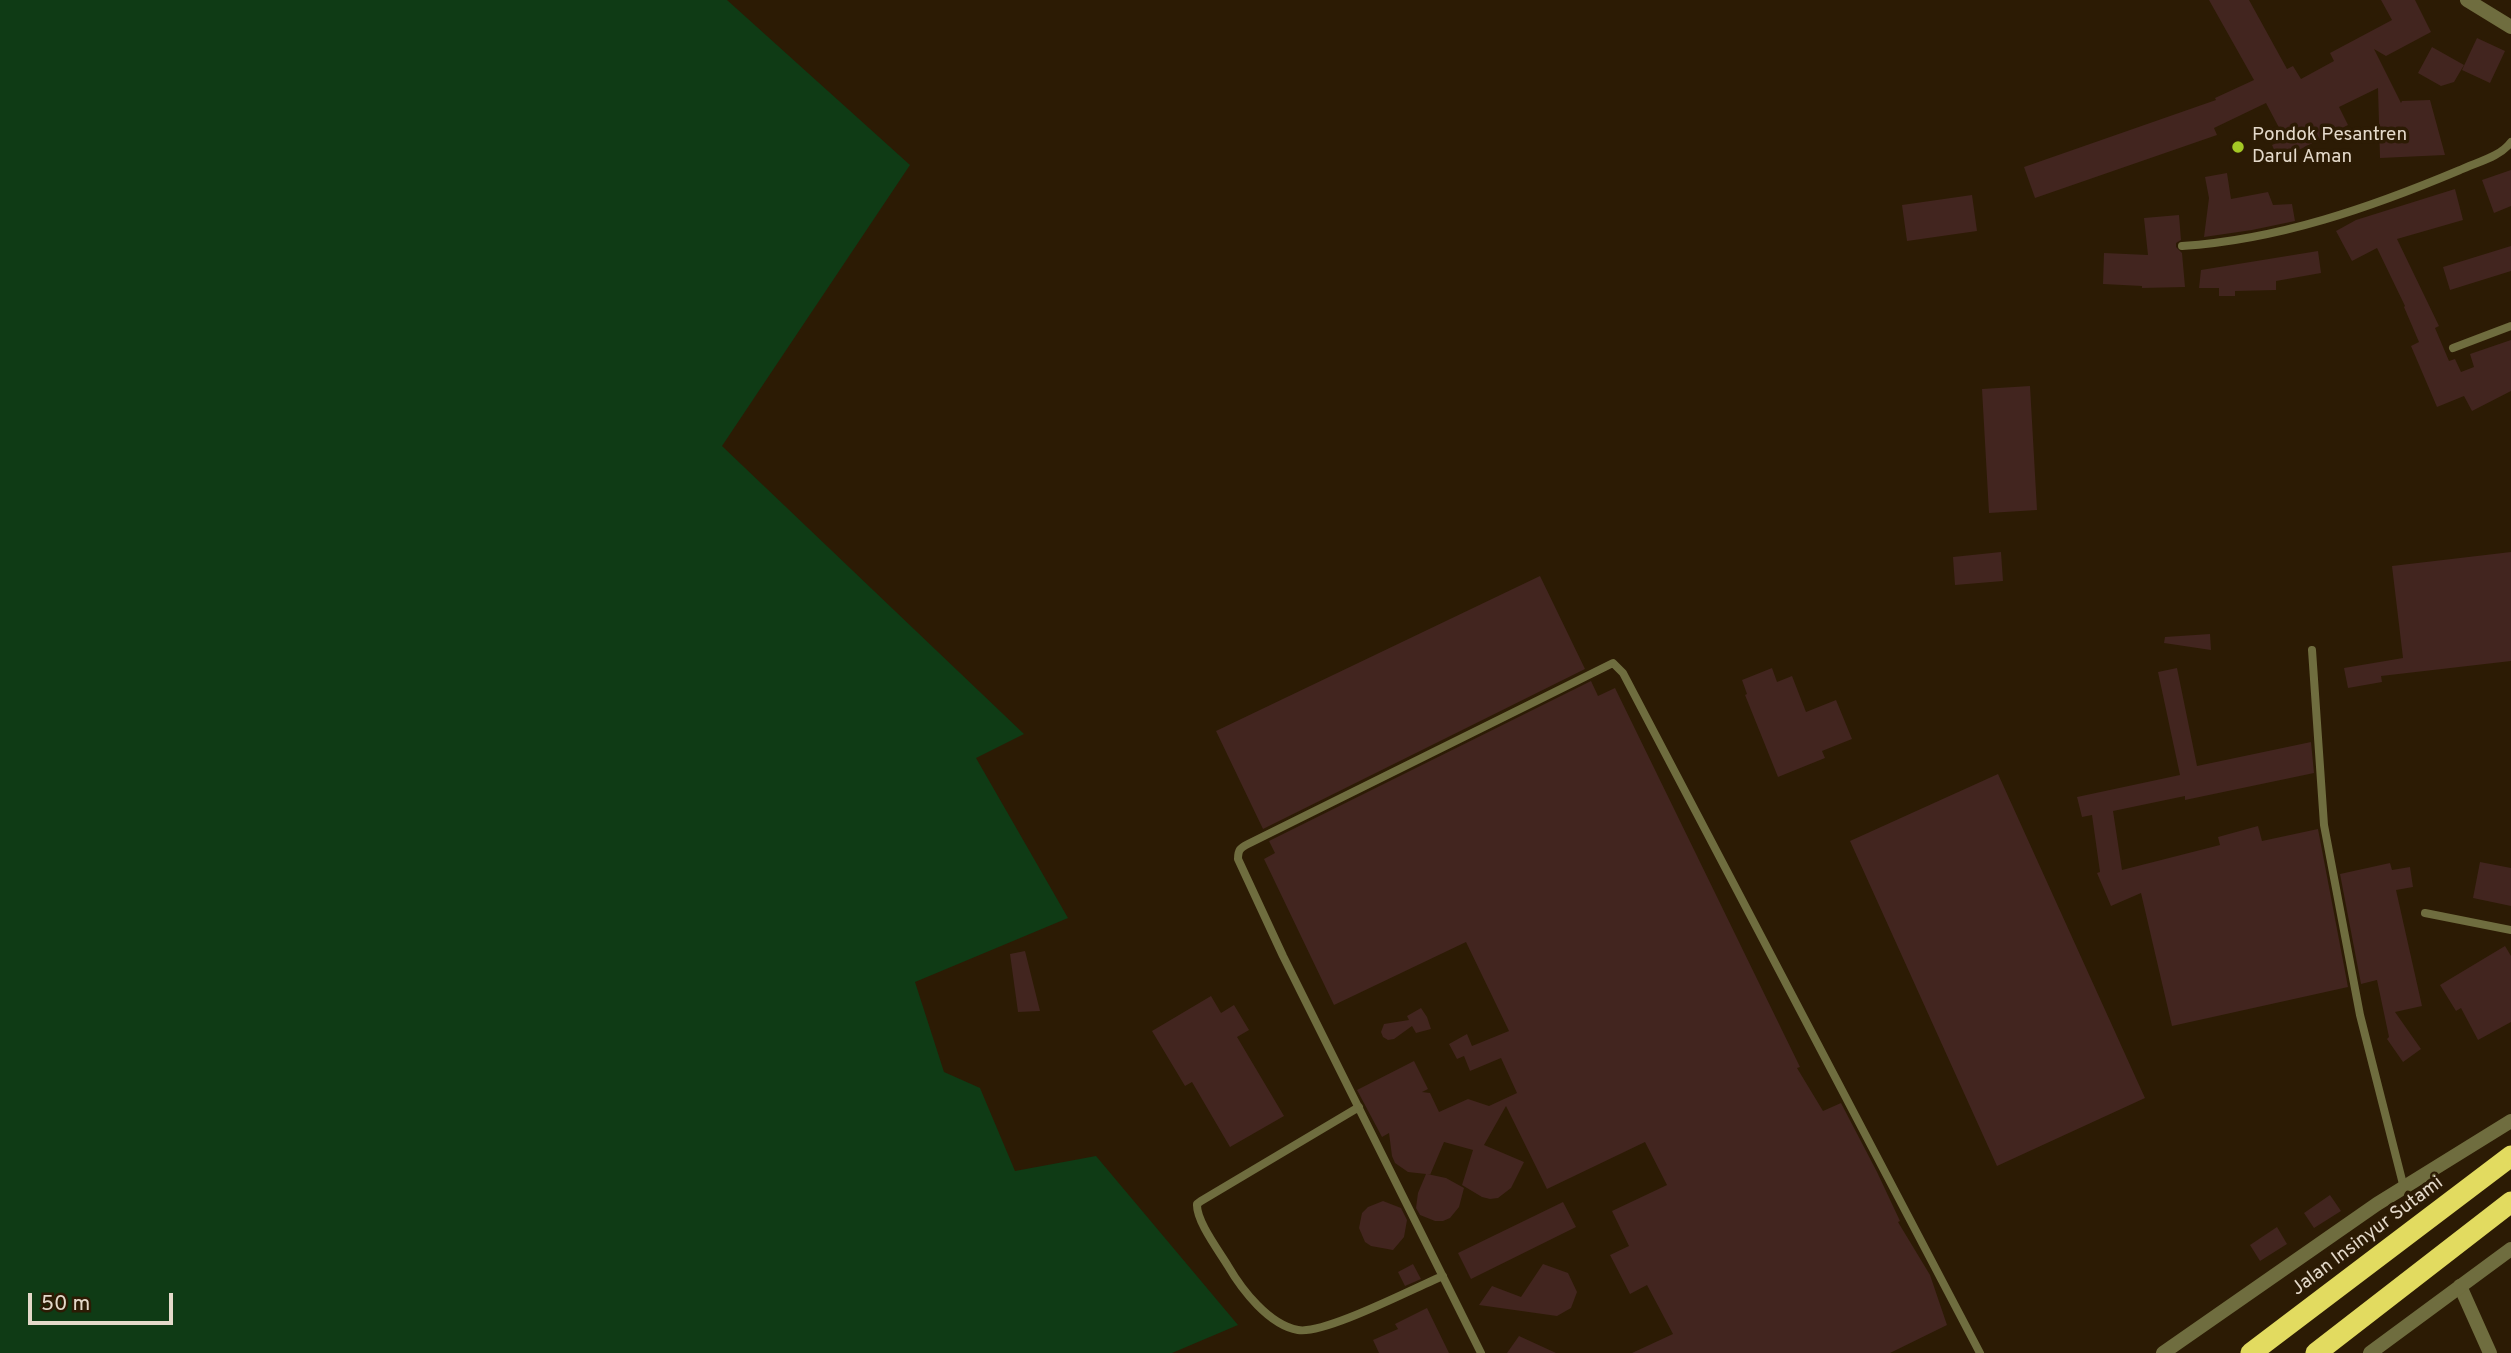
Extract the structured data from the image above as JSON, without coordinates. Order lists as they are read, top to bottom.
{
  "streets": {
    "highway": ["Jalan Insinyur Sutami"]
  },
  "places": ["Pondok Pesantren Darul Aman"],
  "scale_bar": "50 m"
}
